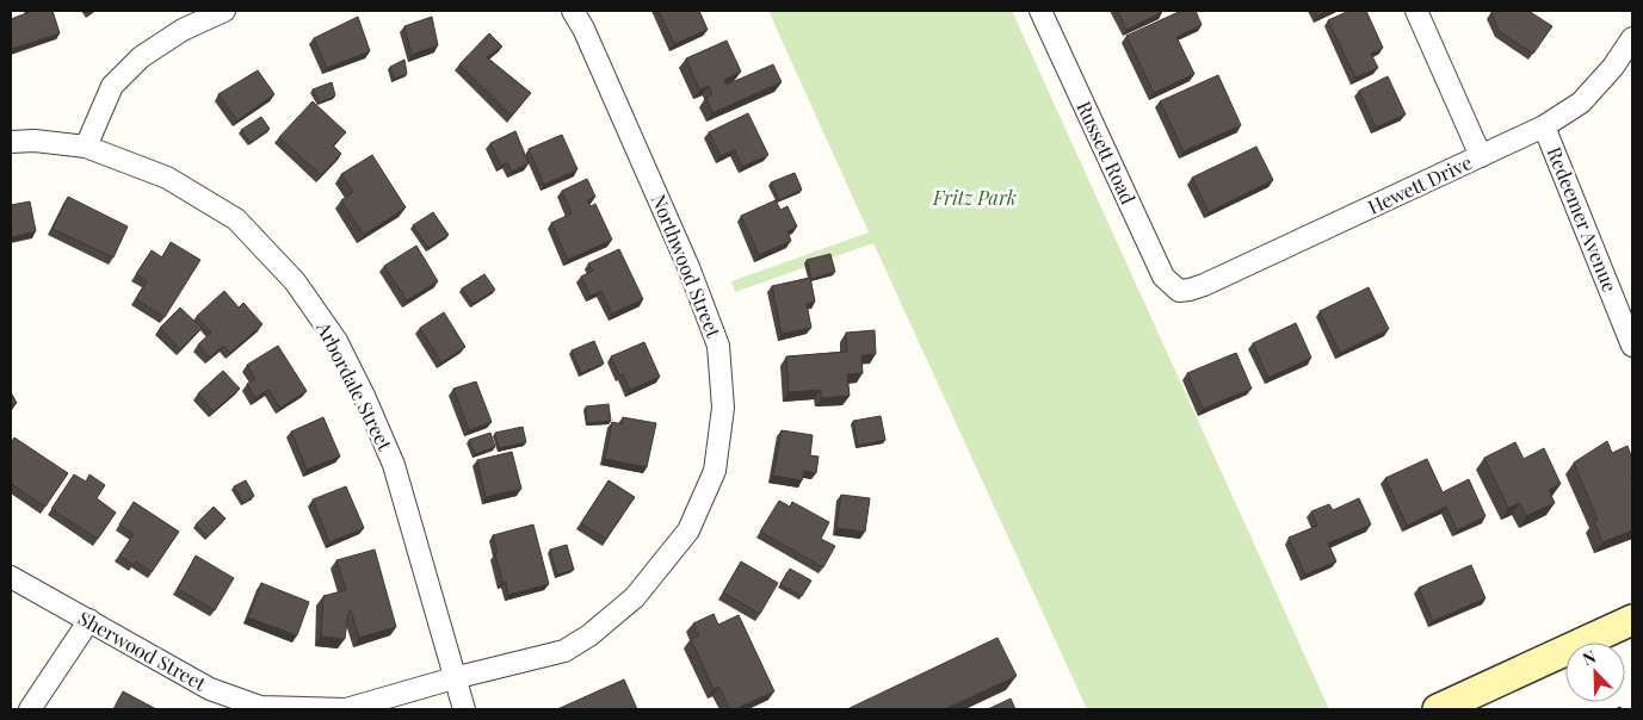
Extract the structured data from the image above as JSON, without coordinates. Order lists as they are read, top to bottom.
{
  "streets": {
    "street": [
      "Russett Road",
      "Hewett Drive",
      "Redeemer Avenue",
      "Northwood Street",
      "Arbordale Street",
      "Sherwood Street"
    ]
  },
  "crossings": [
    ["Russett Road", "Hewett Drive"],
    ["Hewett Drive", "Redeemer Avenue"],
    ["Northwood Street", "Arbordale Street"],
    ["Northwood Street", "Sherwood Street"],
    ["Arbordale Street", "Sherwood Street"]
  ],
  "parks": ["Fritz Park"],
  "north": "top left"
}
